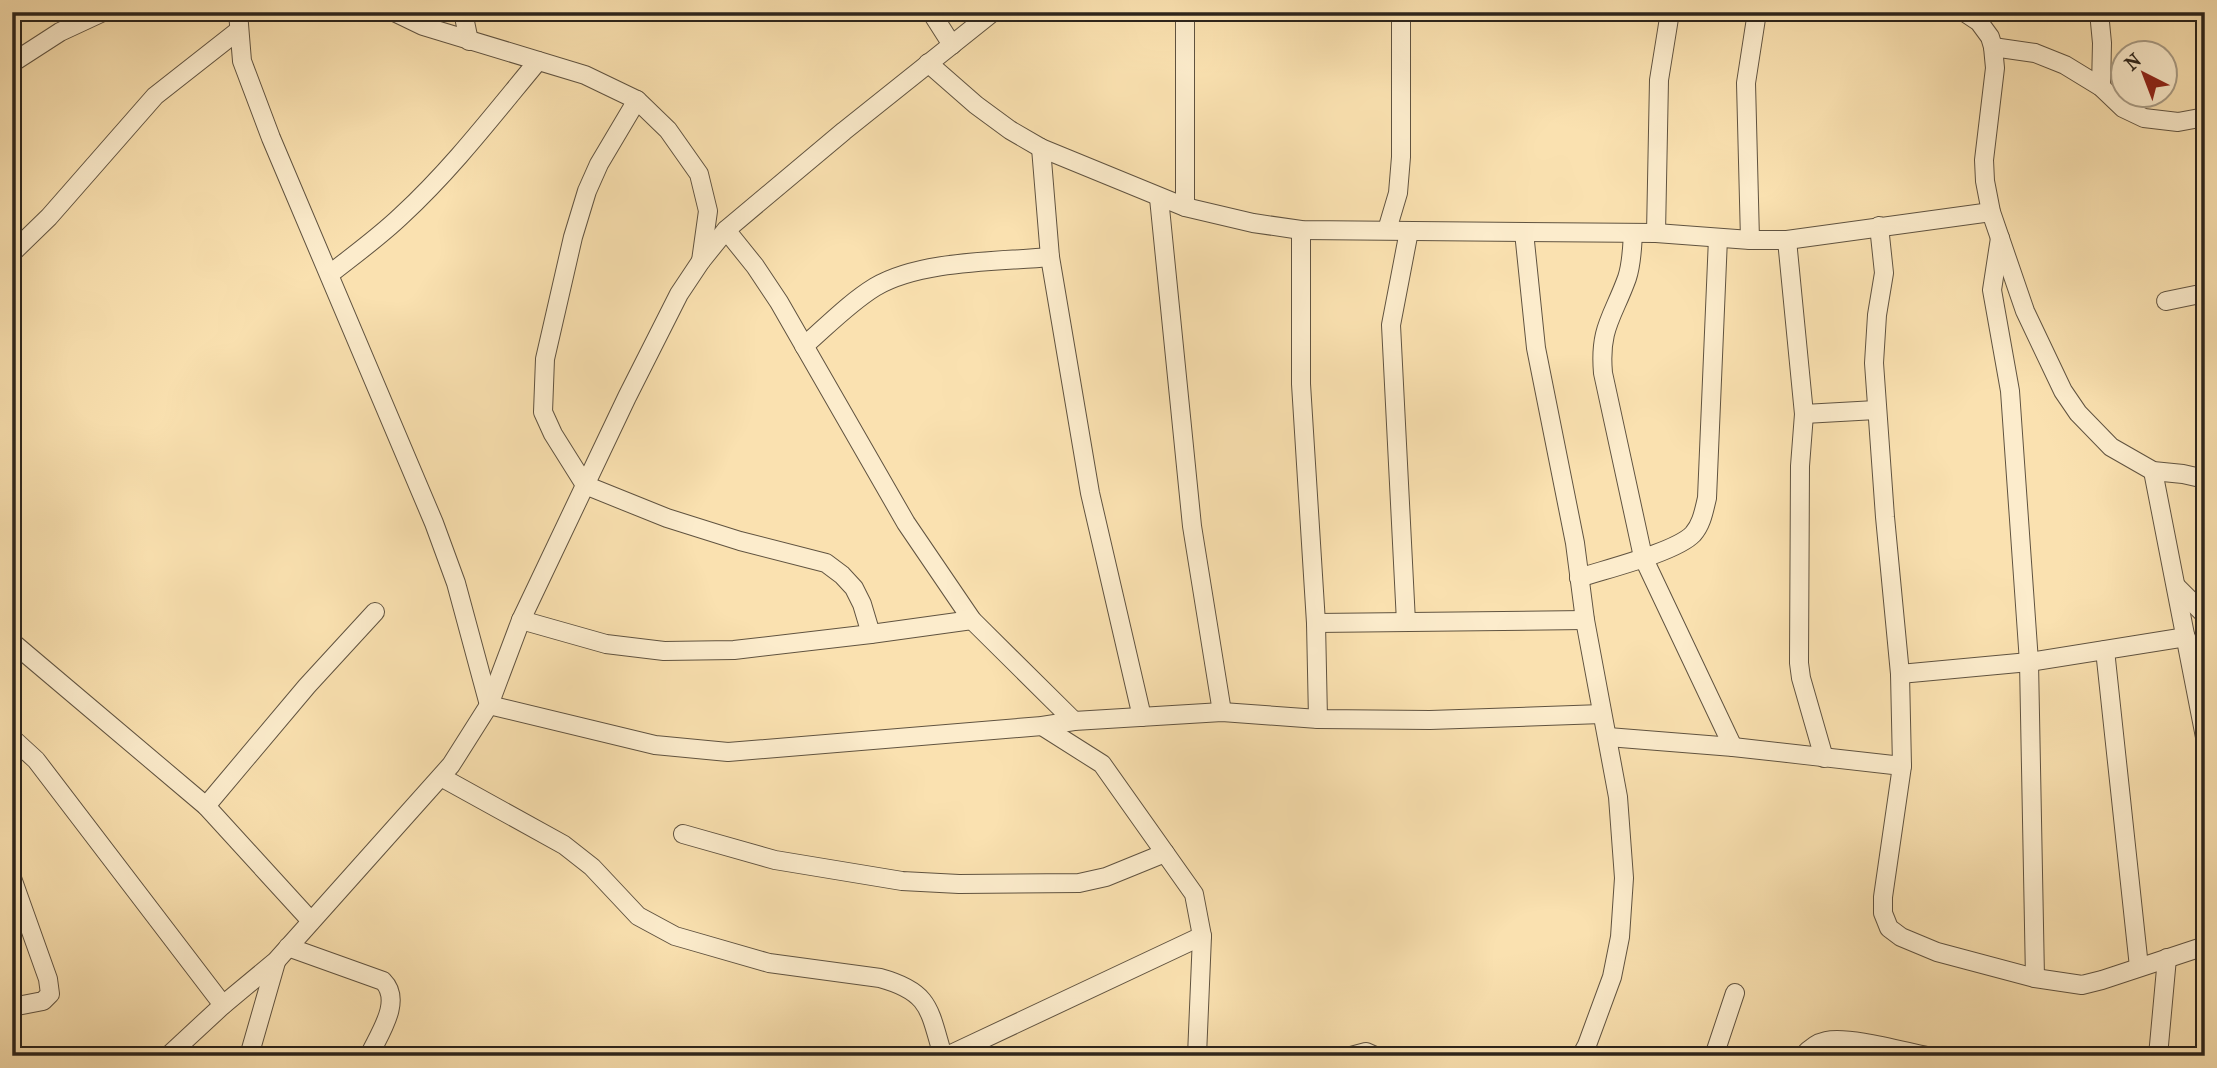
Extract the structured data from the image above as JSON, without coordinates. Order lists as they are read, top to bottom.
{
  "north": "top left"
}
